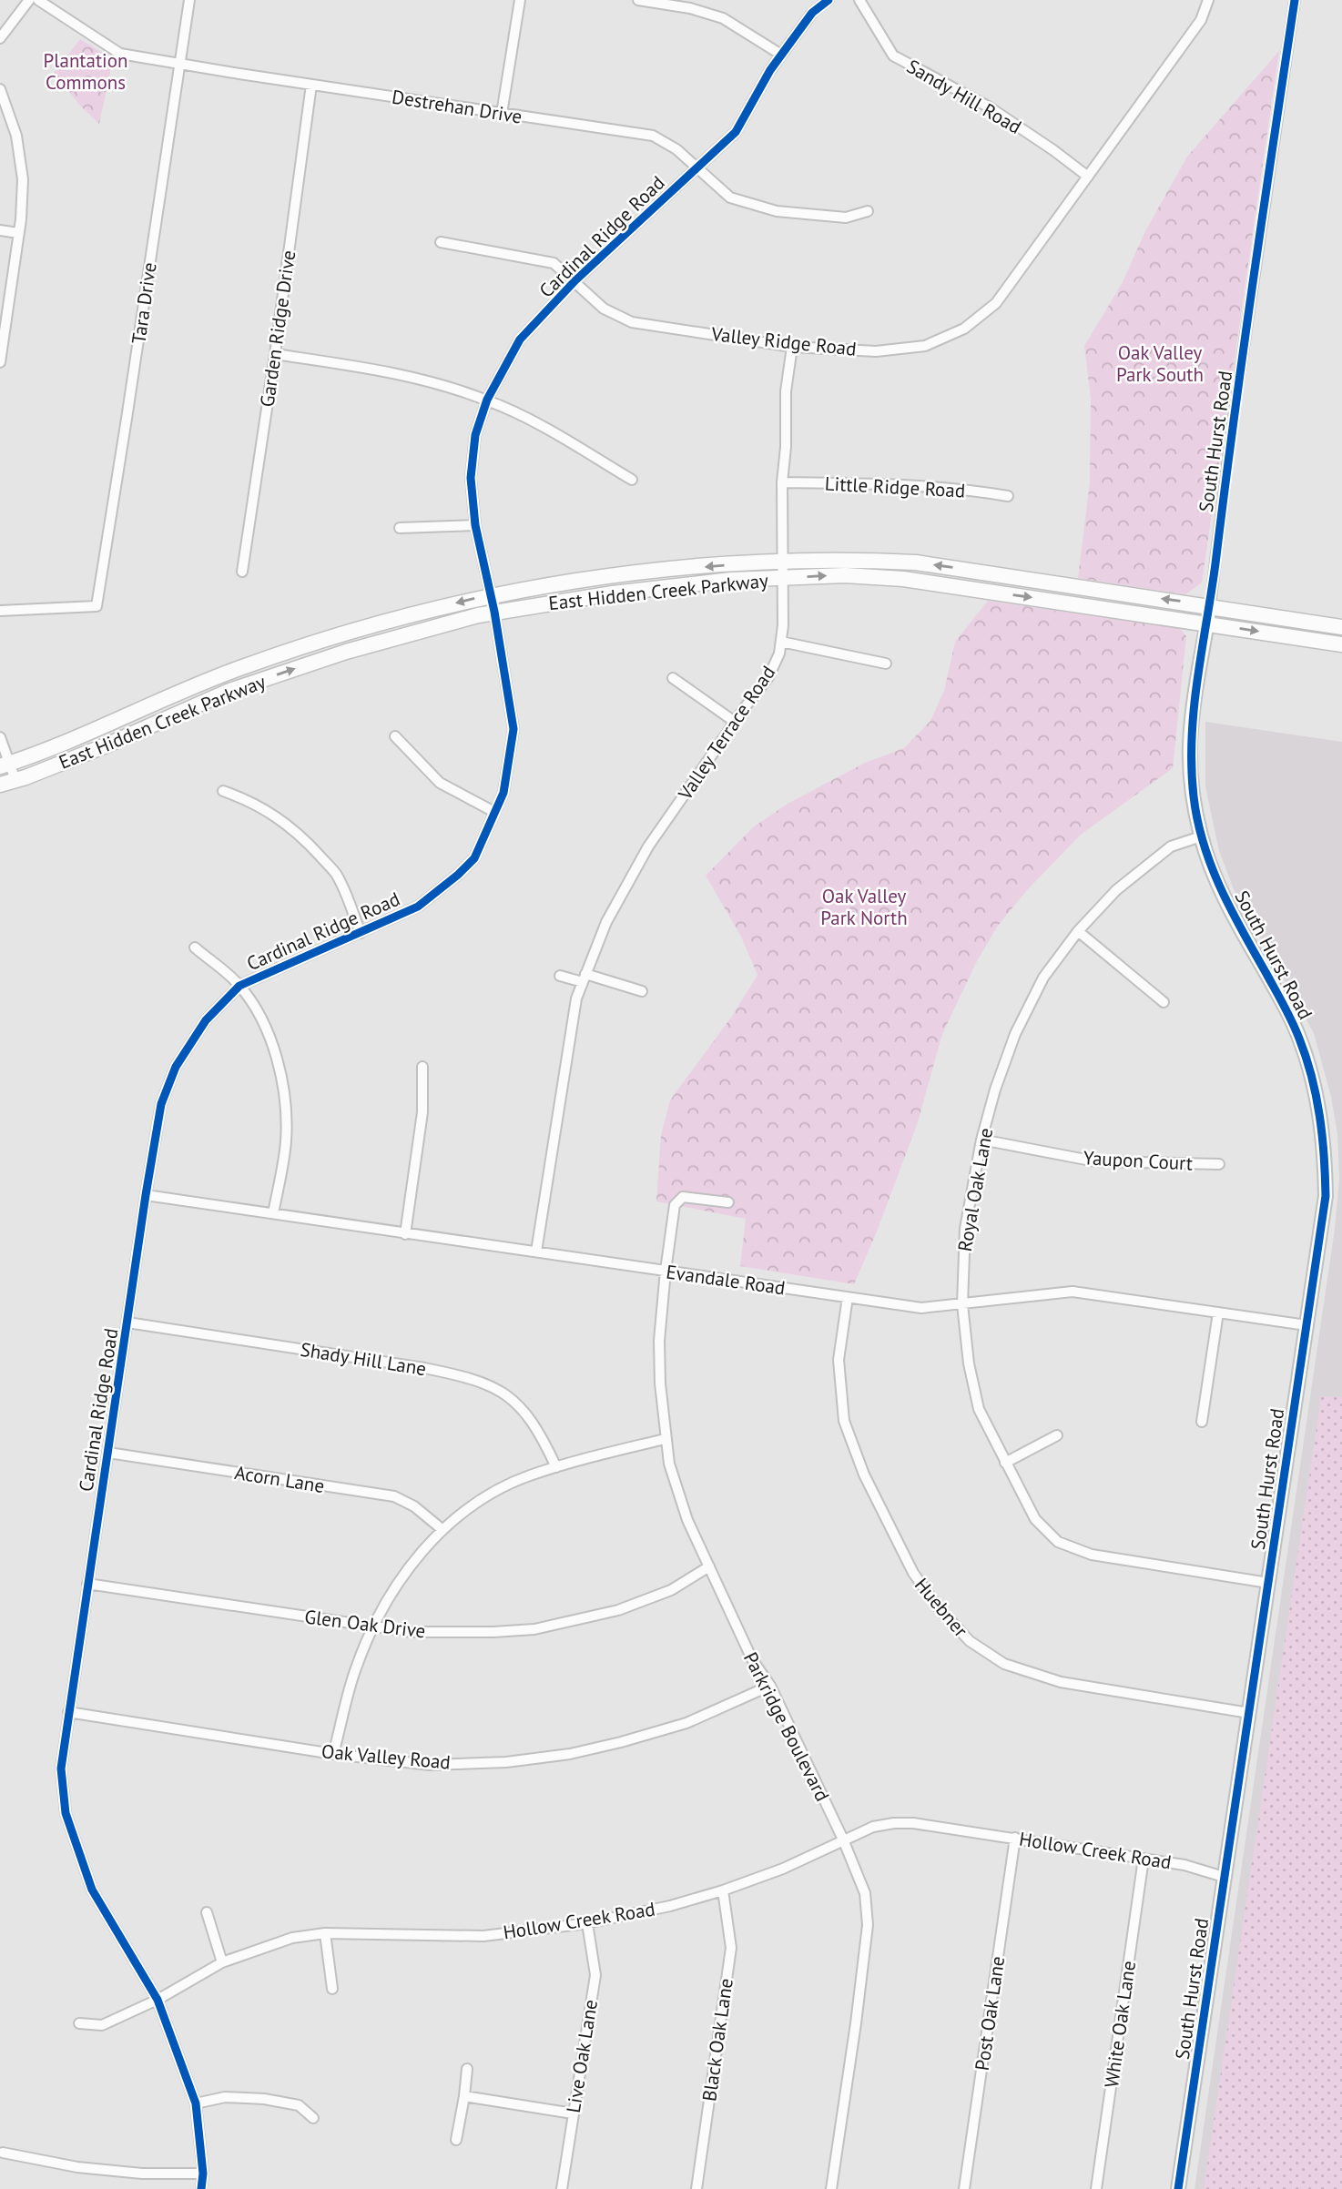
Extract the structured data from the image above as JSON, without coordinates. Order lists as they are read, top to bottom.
{
  "streets": {
    "main road": ["East Hidden Creek Parkway"],
    "street": [
      "Sandy Hill Road",
      "Destrehan Drive",
      "Cardinal Ridge Road",
      "Tara Drive",
      "Garden Ridge Drive",
      "Valley Ridge Road",
      "South Hurst Road",
      "Little Ridge Road",
      "Valley Terrace Road",
      "Yaupon Court",
      "Royal Oak Lane",
      "Evandale Road",
      "Shady Hill Lane",
      "Acorn Lane",
      "Huebner",
      "Glen Oak Drive",
      "Parkridge Boulevard",
      "Oak Valley Road",
      "Hollow Creek Road",
      "Post Oak Lane",
      "White Oak Lane",
      "Black Oak Lane",
      "Live Oak Lane"
    ]
  },
  "crossings": [
    ["Sandy Hill Road", "Valley Ridge Road"],
    ["Destrehan Drive", "Cardinal Ridge Road"],
    ["Destrehan Drive", "Tara Drive"],
    ["Destrehan Drive", "Garden Ridge Drive"],
    ["Cardinal Ridge Road", "Valley Ridge Road"],
    ["Cardinal Ridge Road", "East Hidden Creek Parkway"],
    ["Cardinal Ridge Road", "Evandale Road"],
    ["Cardinal Ridge Road", "Shady Hill Lane"],
    ["Cardinal Ridge Road", "Acorn Lane"],
    ["Cardinal Ridge Road", "Glen Oak Drive"],
    ["Cardinal Ridge Road", "Oak Valley Road"],
    ["Cardinal Ridge Road", "Hollow Creek Road"],
    ["Valley Ridge Road", "Valley Terrace Road"],
    ["South Hurst Road", "East Hidden Creek Parkway"],
    ["South Hurst Road", "Royal Oak Lane"],
    ["South Hurst Road", "Evandale Road"],
    ["South Hurst Road", "Huebner"],
    ["South Hurst Road", "Hollow Creek Road"],
    ["Little Ridge Road", "Valley Terrace Road"],
    ["East Hidden Creek Parkway", "Valley Terrace Road"],
    ["Valley Terrace Road", "Evandale Road"],
    ["Yaupon Court", "Royal Oak Lane"],
    ["Royal Oak Lane", "Evandale Road"],
    ["Evandale Road", "Huebner"],
    ["Evandale Road", "Parkridge Boulevard"],
    ["Glen Oak Drive", "Parkridge Boulevard"],
    ["Parkridge Boulevard", "Oak Valley Road"],
    ["Parkridge Boulevard", "Hollow Creek Road"],
    ["Hollow Creek Road", "Post Oak Lane"],
    ["Hollow Creek Road", "White Oak Lane"],
    ["Hollow Creek Road", "Black Oak Lane"],
    ["Hollow Creek Road", "Live Oak Lane"]
  ],
  "parks": ["Plantation Commons", "Oak Valley Park South", "Oak Valley Park North"]
}
